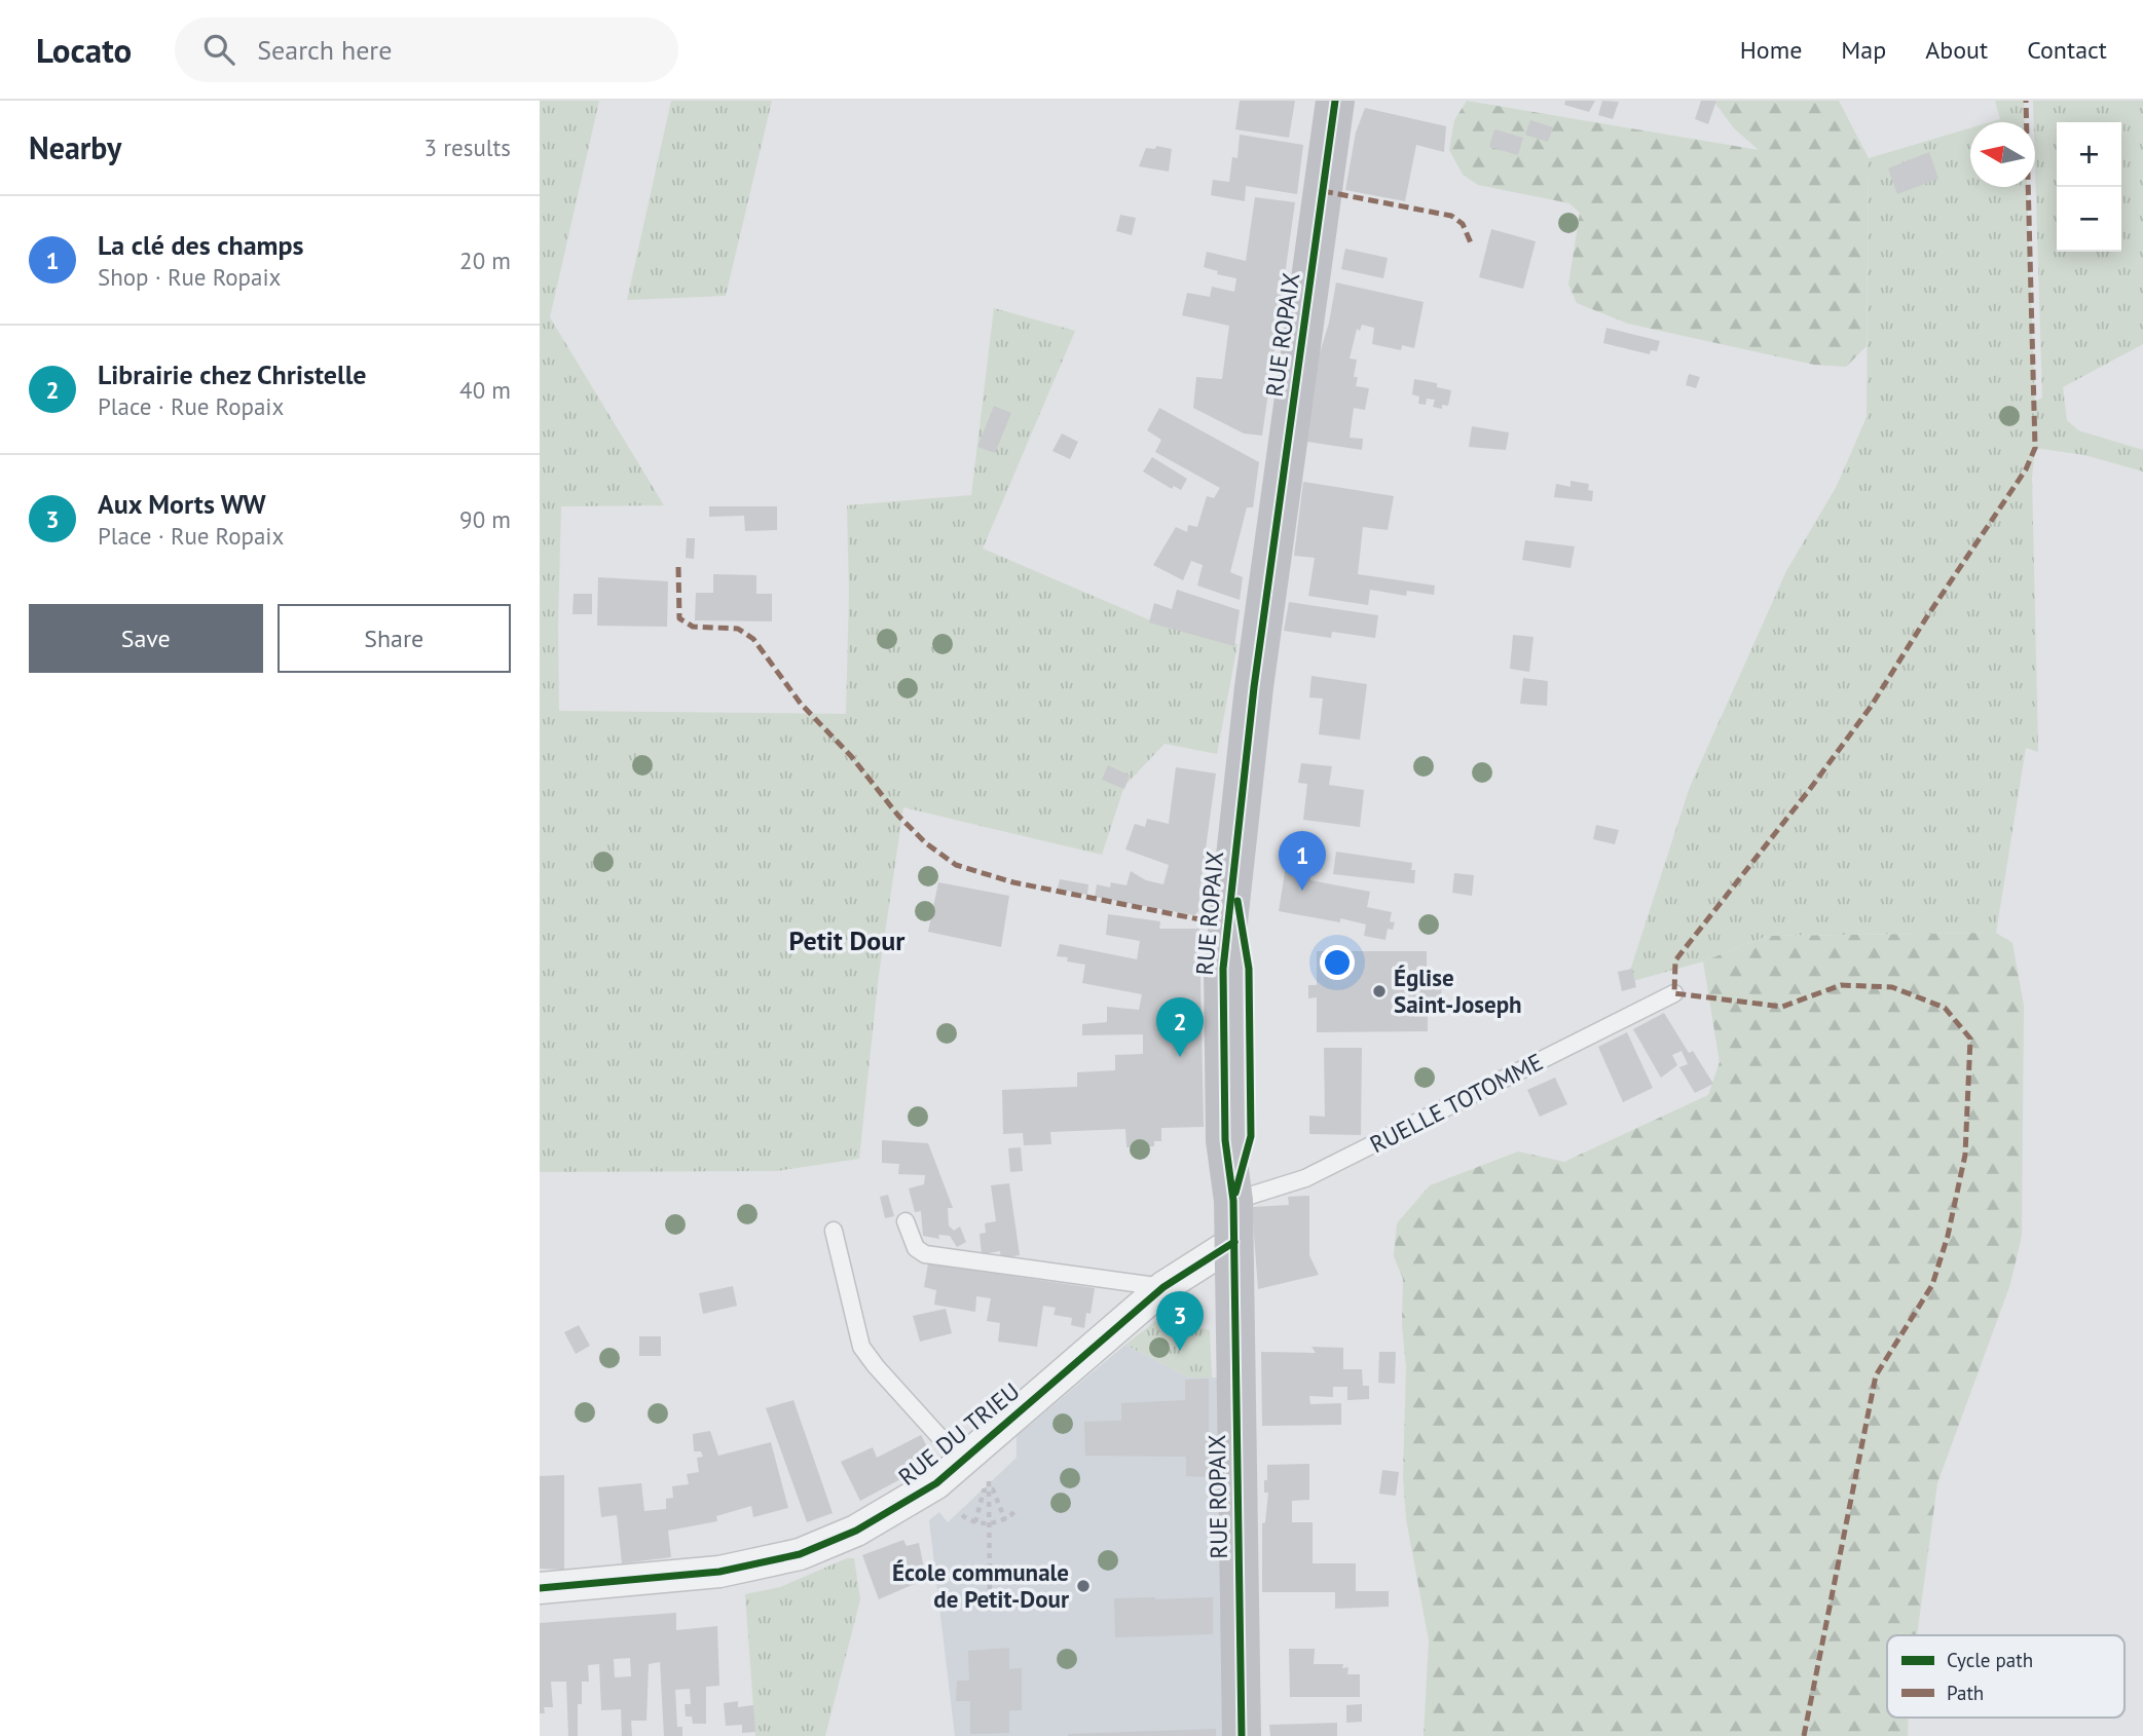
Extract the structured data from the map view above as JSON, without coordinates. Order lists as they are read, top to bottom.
{
  "streets": {
    "street": ["RUE ROPAIX", "RUE DU TRIEU"],
    "lane": ["RUELLE TOTOMME"]
  },
  "crossings": [
    ["RUE ROPAIX", "RUELLE TOTOMME"],
    ["RUE ROPAIX", "RUE DU TRIEU"]
  ],
  "districts": ["Petit Dour"],
  "places": ["Église Saint-Joseph", "École communale de Petit-Dour"],
  "legend": ["Cycle path", "Path"],
  "north": "left",
  "page": {
    "header": "Locato",
    "search": "Search here",
    "nav": [
      "Home",
      "Map",
      "About",
      "Contact"
    ],
    "heading": ["Nearby", "3 results"],
    "map_buttons": ["+", "−"],
    "list": [
      {
        "mark": "1",
        "name": "La clé des champs",
        "note": "Shop · Rue Ropaix",
        "value": "20 m"
      },
      {
        "mark": "2",
        "name": "Librairie chez Christelle",
        "note": "Place · Rue Ropaix",
        "value": "40 m"
      },
      {
        "mark": "3",
        "name": "Aux Morts WW",
        "note": "Place · Rue Ropaix",
        "value": "90 m"
      }
    ],
    "buttons": ["Save", "Share"],
    "pins": ["1", "2", "3"]
  }
}
